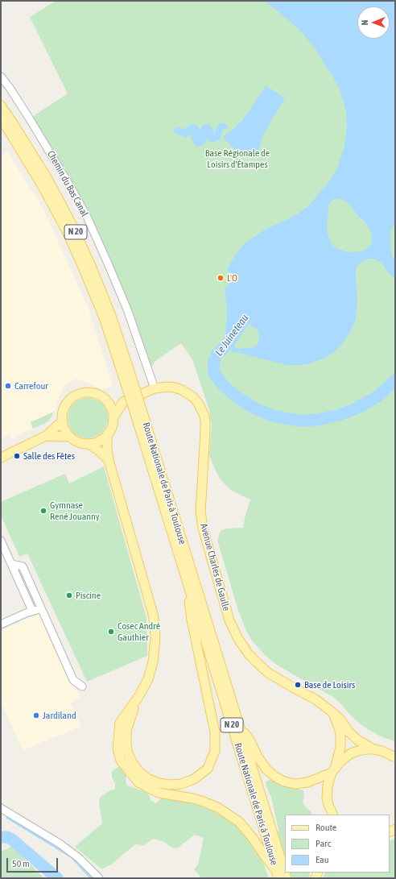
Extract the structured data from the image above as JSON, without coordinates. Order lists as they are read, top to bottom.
{
  "streets": {
    "main road": ["N 20", "Route Nationale de Paris à Toulouse", "Avenue Charles de Gaulle"],
    "street": ["Chemin du Bas Canal"]
  },
  "crossings": [
    ["Chemin du Bas Canal", "Avenue Charles de Gaulle"]
  ],
  "water": ["Le Juineteau"],
  "parks": ["Base Régionale de Loisirs d'Étampes"],
  "places": [
    "L'O",
    "Carrefour",
    "Salle des Fêtes",
    "Gymnase René Jouanny",
    "Piscine",
    "Cosec André Gauthier",
    "Base de Loisirs",
    "Jardiland"
  ],
  "legend": ["Route", "Parc", "Eau"],
  "scale_bar": "50 m",
  "north": "left"
}
